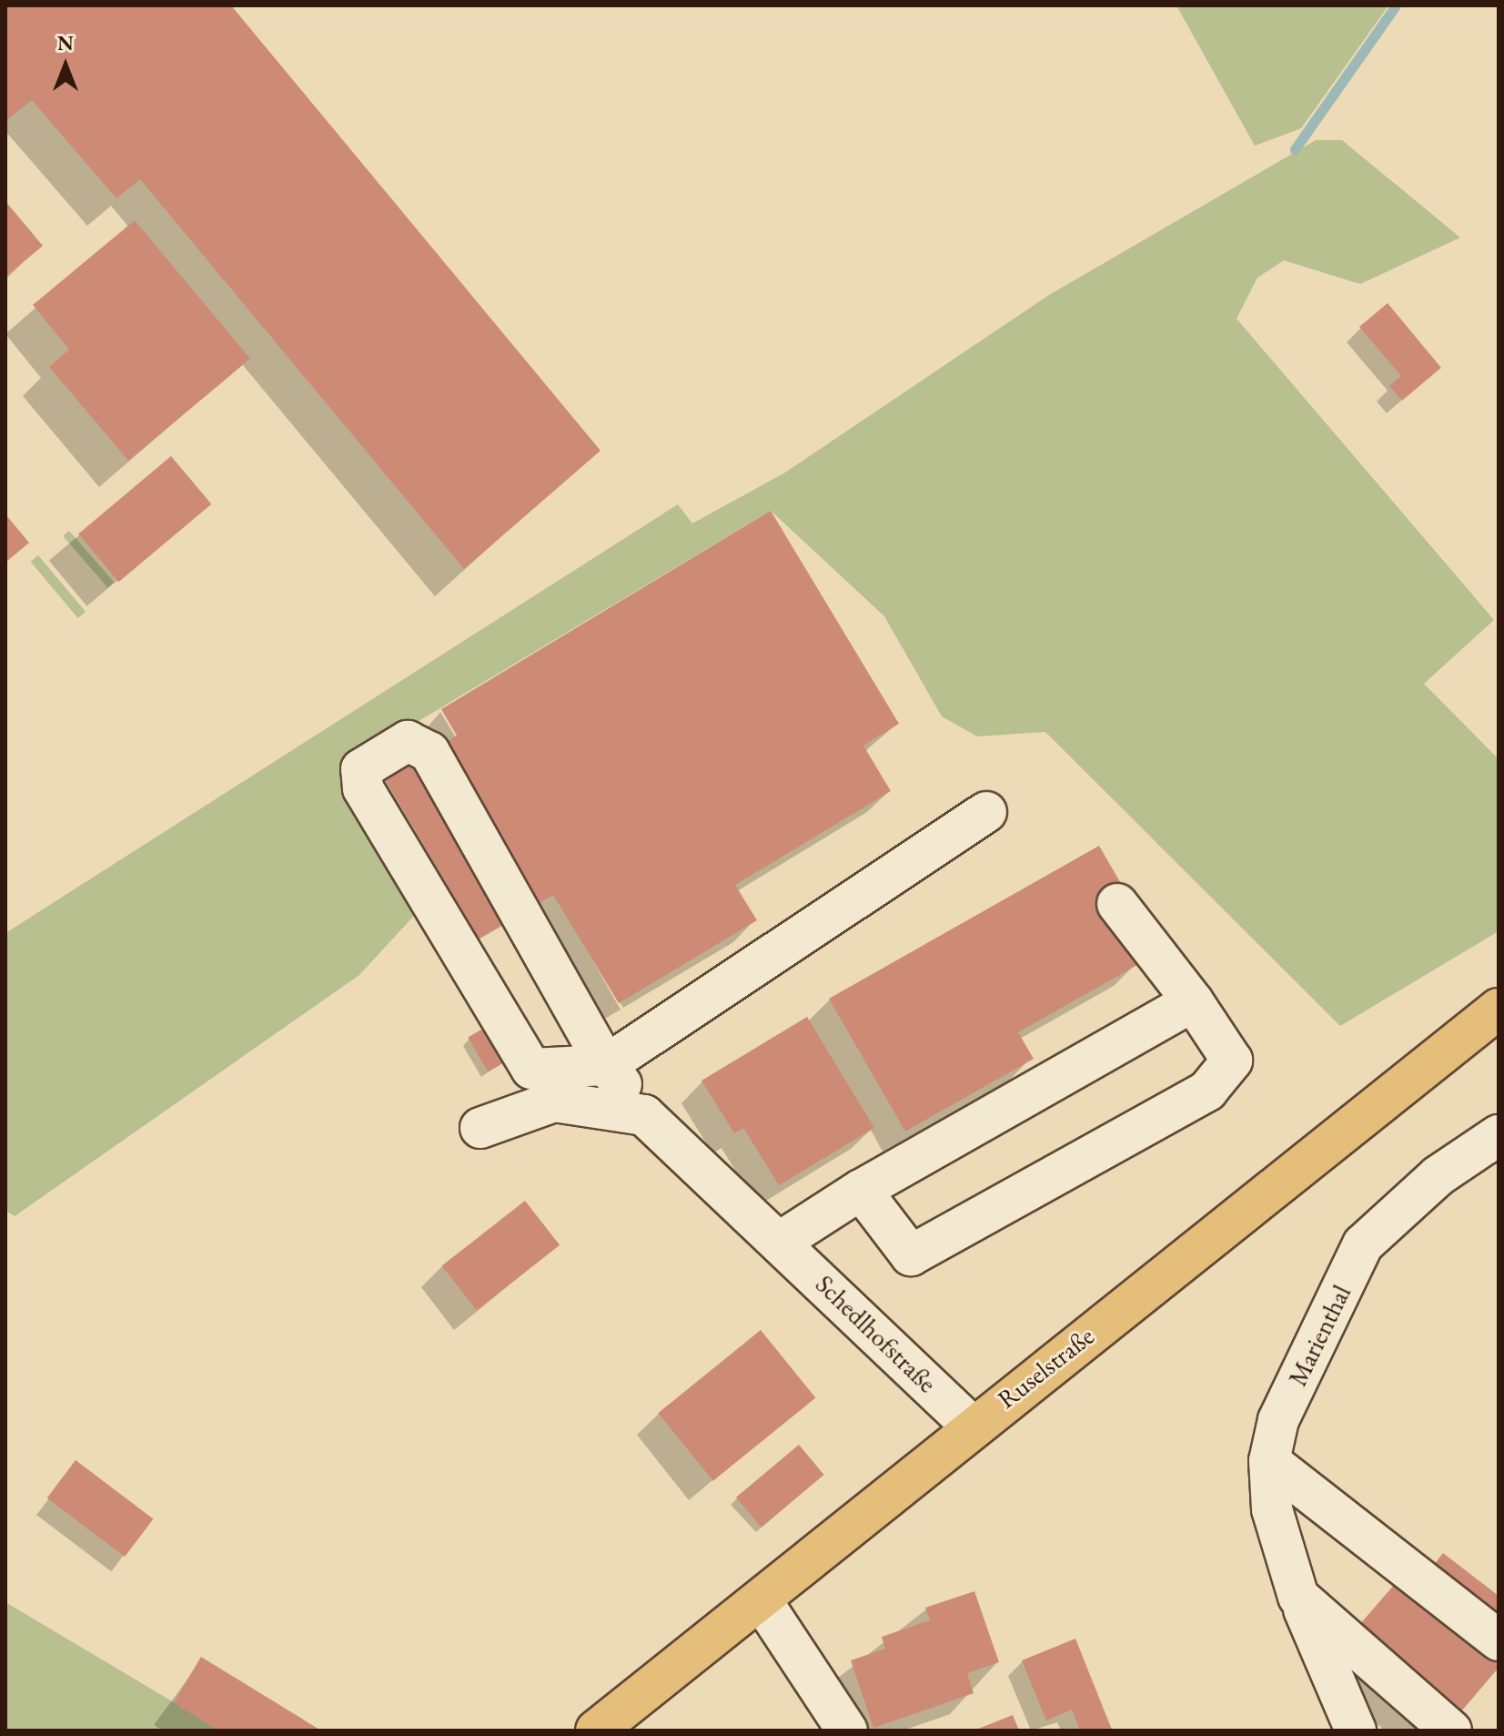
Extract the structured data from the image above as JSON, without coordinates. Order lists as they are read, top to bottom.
{
  "streets": {
    "main road": ["Ruselstraße"],
    "street": ["Schedlhofstraße", "Marienthal"]
  },
  "crossings": [
    ["Schedlhofstraße", "Ruselstraße"]
  ],
  "north": "top"
}
